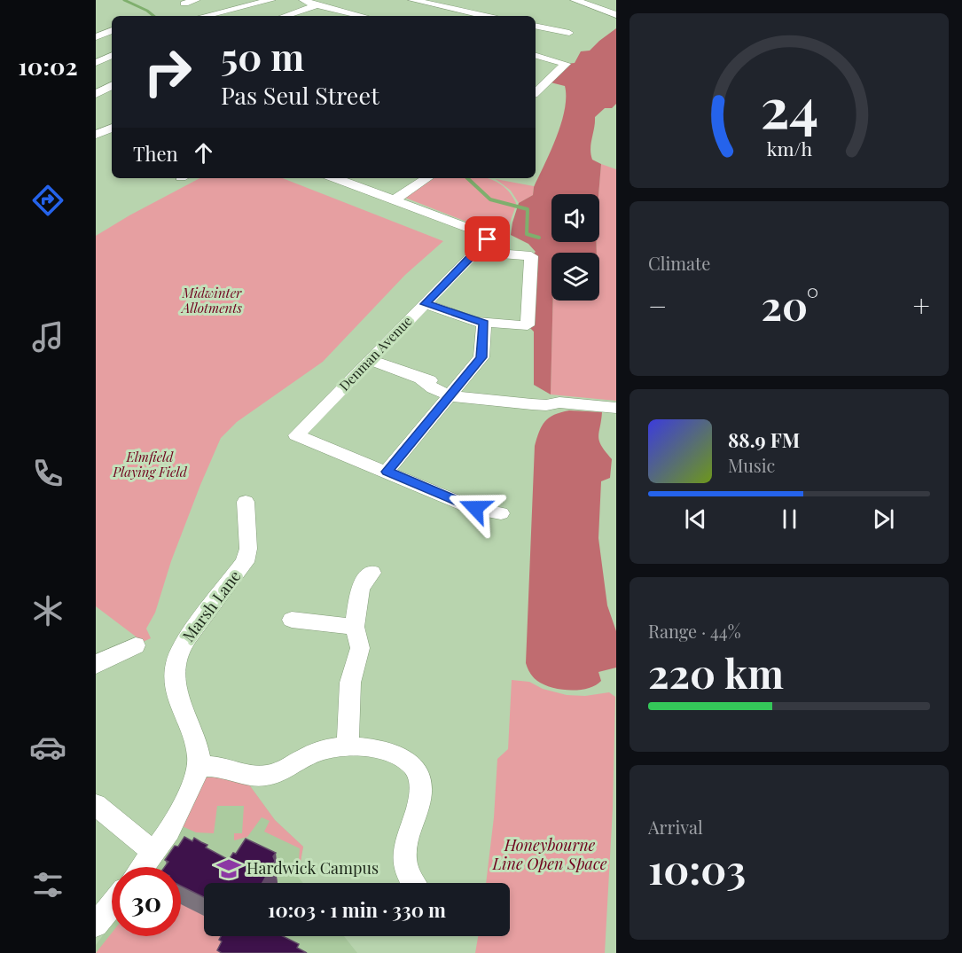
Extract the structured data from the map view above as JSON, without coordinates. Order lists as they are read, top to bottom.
{
  "streets": {
    "street": ["Denman Avenue", "Marsh Lane"]
  },
  "parks": ["Midwinter Allotments", "Elmfield Playing Field", "Honeybourne Line Open Space"],
  "places": {
    "school or university": ["Hardwick Campus"]
  },
  "page": {
    "tabs": "10:02",
    "turn": ["50 m", "Pas Seul Street"],
    "then": "Then",
    "tile": [
      "Climate",
      ["Range · 44%", "220 km"],
      ["Arrival", "10:03"]
    ],
    "heat": ["−", "20°", "+"],
    "song": ["88.9 FM", "Music"],
    "limit": "30",
    "trip": "10:03 · 1 min · 330 m",
    "gauge": ["24", "km/h"]
  }
}
